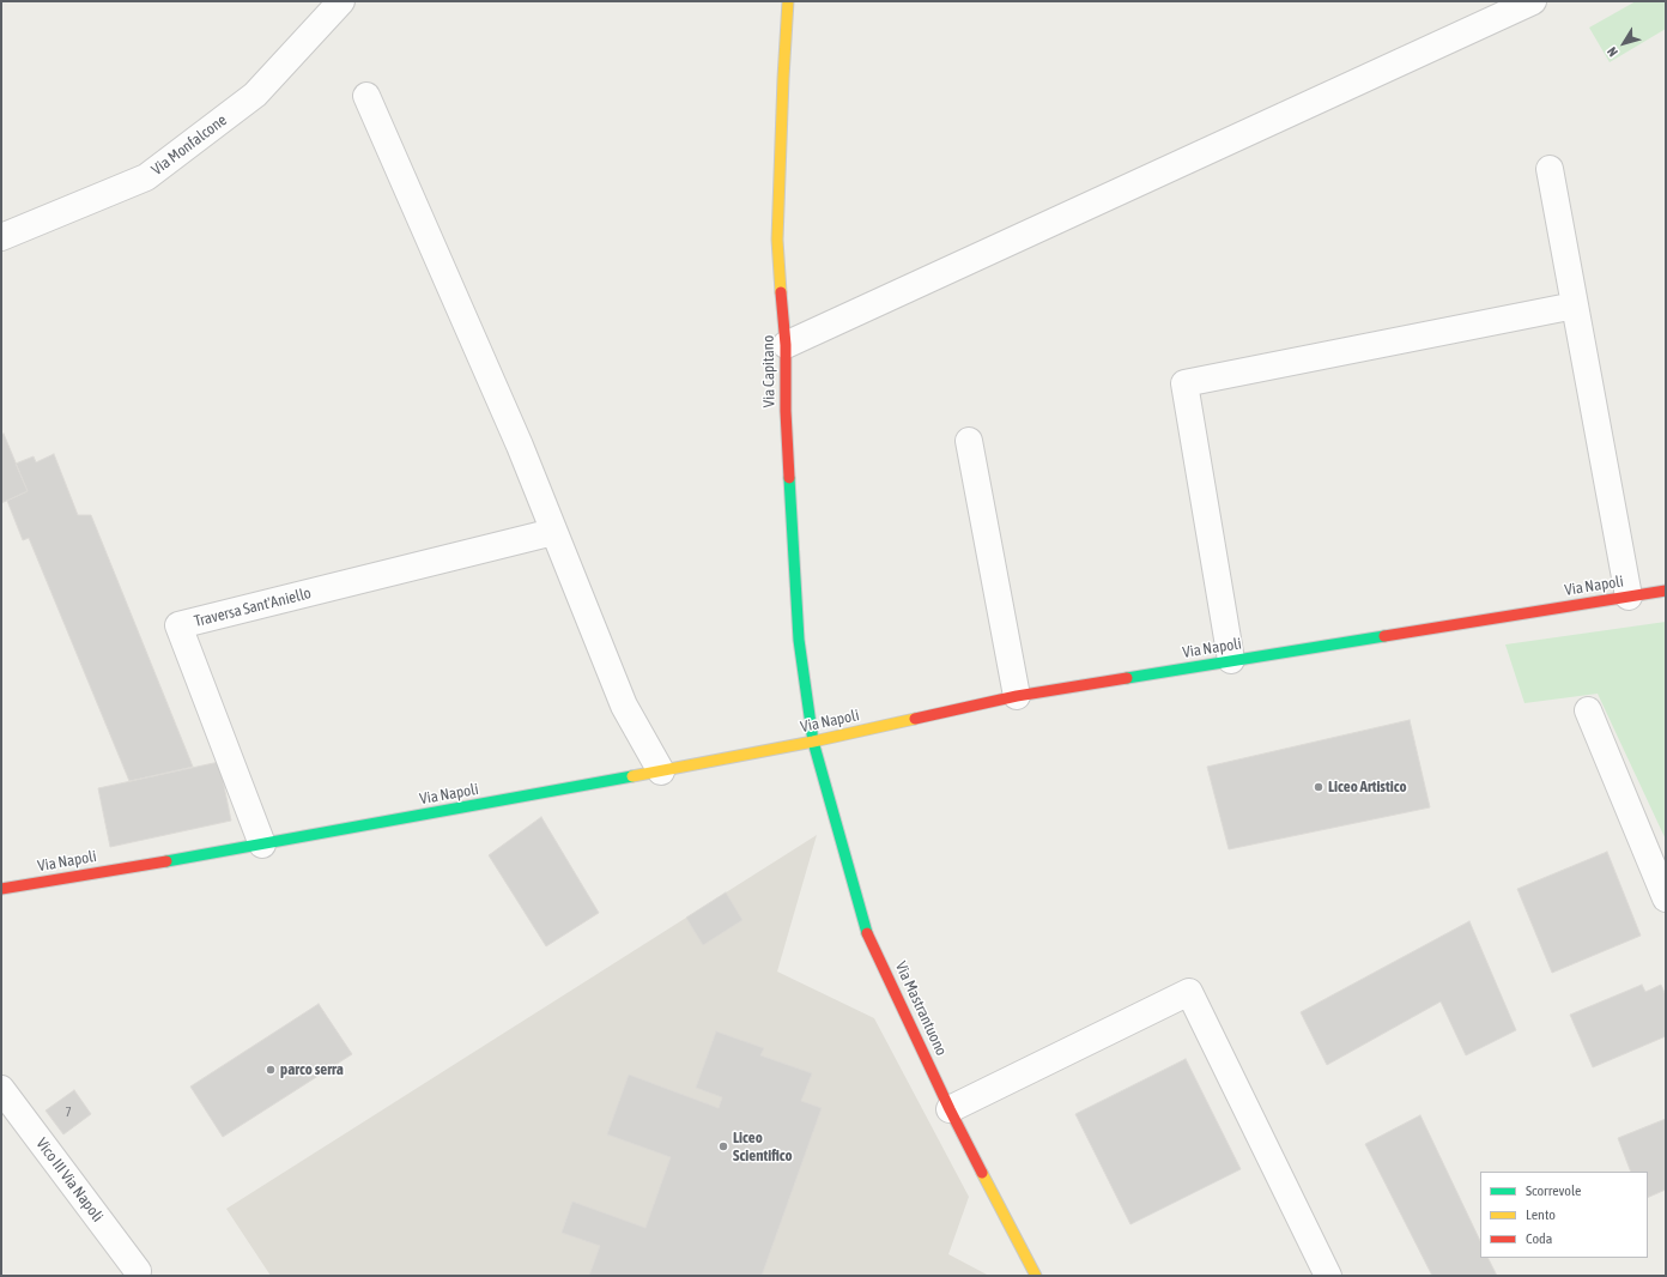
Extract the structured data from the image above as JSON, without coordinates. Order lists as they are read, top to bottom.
{
  "streets": {
    "street": [
      "Via Monfalcone",
      "Via Capitano",
      "Via Napoli",
      "Traversa Sant'Aniello",
      "Via Mastrantuono",
      "Vico III Via Napoli"
    ]
  },
  "crossings": [
    ["Via Capitano", "Via Napoli"],
    ["Via Capitano", "Via Mastrantuono"],
    ["Via Napoli", "Traversa Sant'Aniello"],
    ["Via Napoli", "Via Mastrantuono"]
  ],
  "places": ["Liceo Artistico", "parco serra", "Liceo Scientifico"],
  "house_numbers": ["7"],
  "legend": ["Scorrevole", "Lento", "Coda"],
  "north": "bottom left"
}
